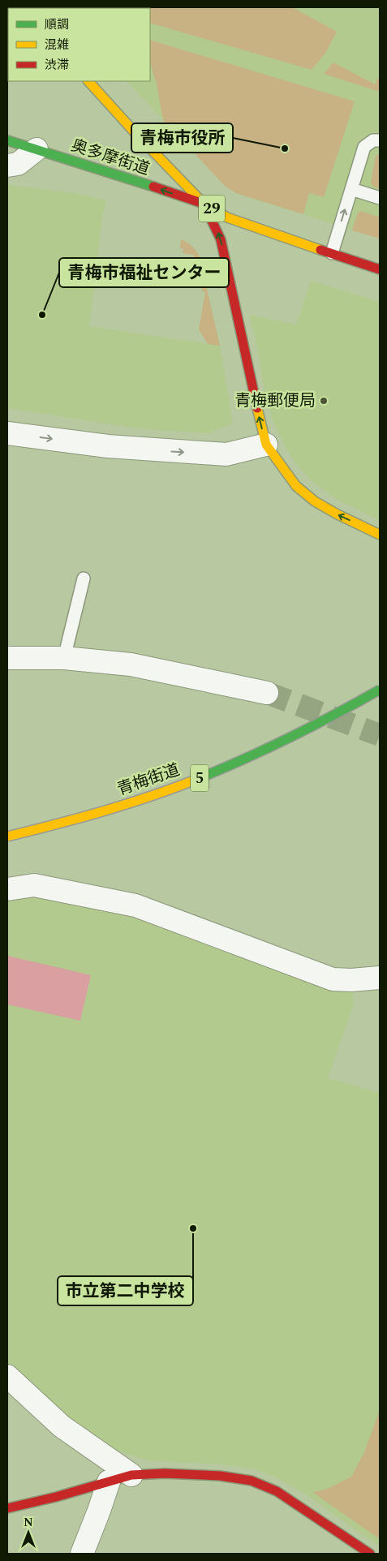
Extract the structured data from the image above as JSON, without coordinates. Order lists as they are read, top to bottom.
{
  "streets": {
    "main road": [
      "奥多摩街道",
      "29",
      "5",
      "青梅街道"
    ]
  },
  "crossings": [
    ["奥多摩街道", "29"]
  ],
  "places": [
    "青梅市役所",
    "青梅市福祉センター",
    "青梅郵便局",
    "市立第二中学校"
  ],
  "legend": ["順調", "混雑", "渋滞"],
  "north": "top"
}
